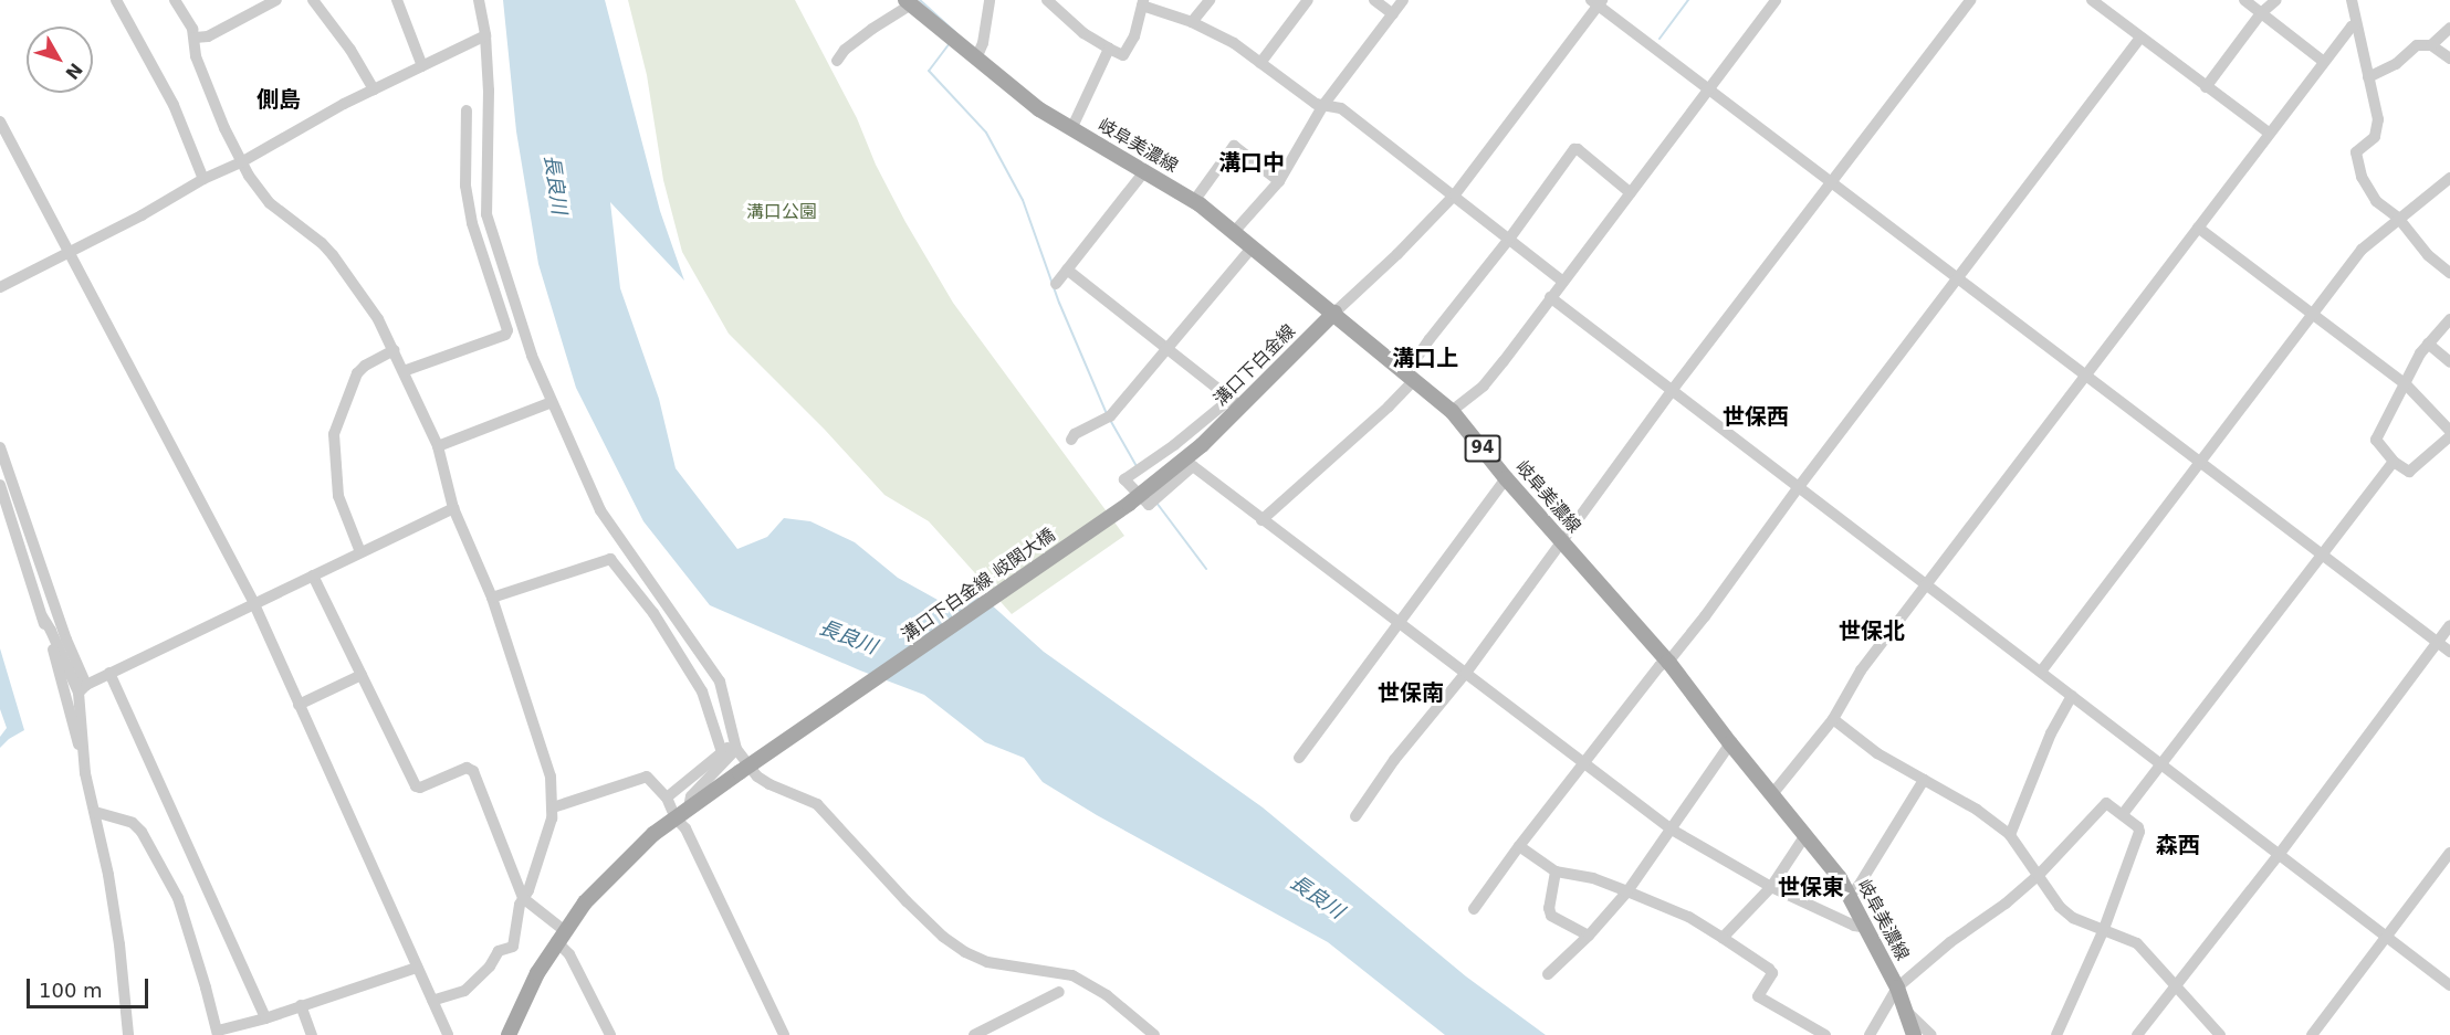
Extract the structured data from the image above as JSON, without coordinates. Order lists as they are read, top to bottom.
{
  "streets": {
    "main road": [
      "岐阜美濃線",
      "溝口下白金線",
      "94",
      "溝口下白金線 岐関大橋"
    ]
  },
  "crossings": [
    ["岐阜美濃線", "溝口下白金線"],
    ["溝口下白金線", "溝口下白金線 岐関大橋"]
  ],
  "districts": [
    "側島",
    "溝口中",
    "溝口上",
    "世保西",
    "世保北",
    "世保南",
    "森西",
    "世保東"
  ],
  "water": ["長良川"],
  "parks": ["溝口公園"],
  "scale_bar": "100 m",
  "north": "bottom right"
}
